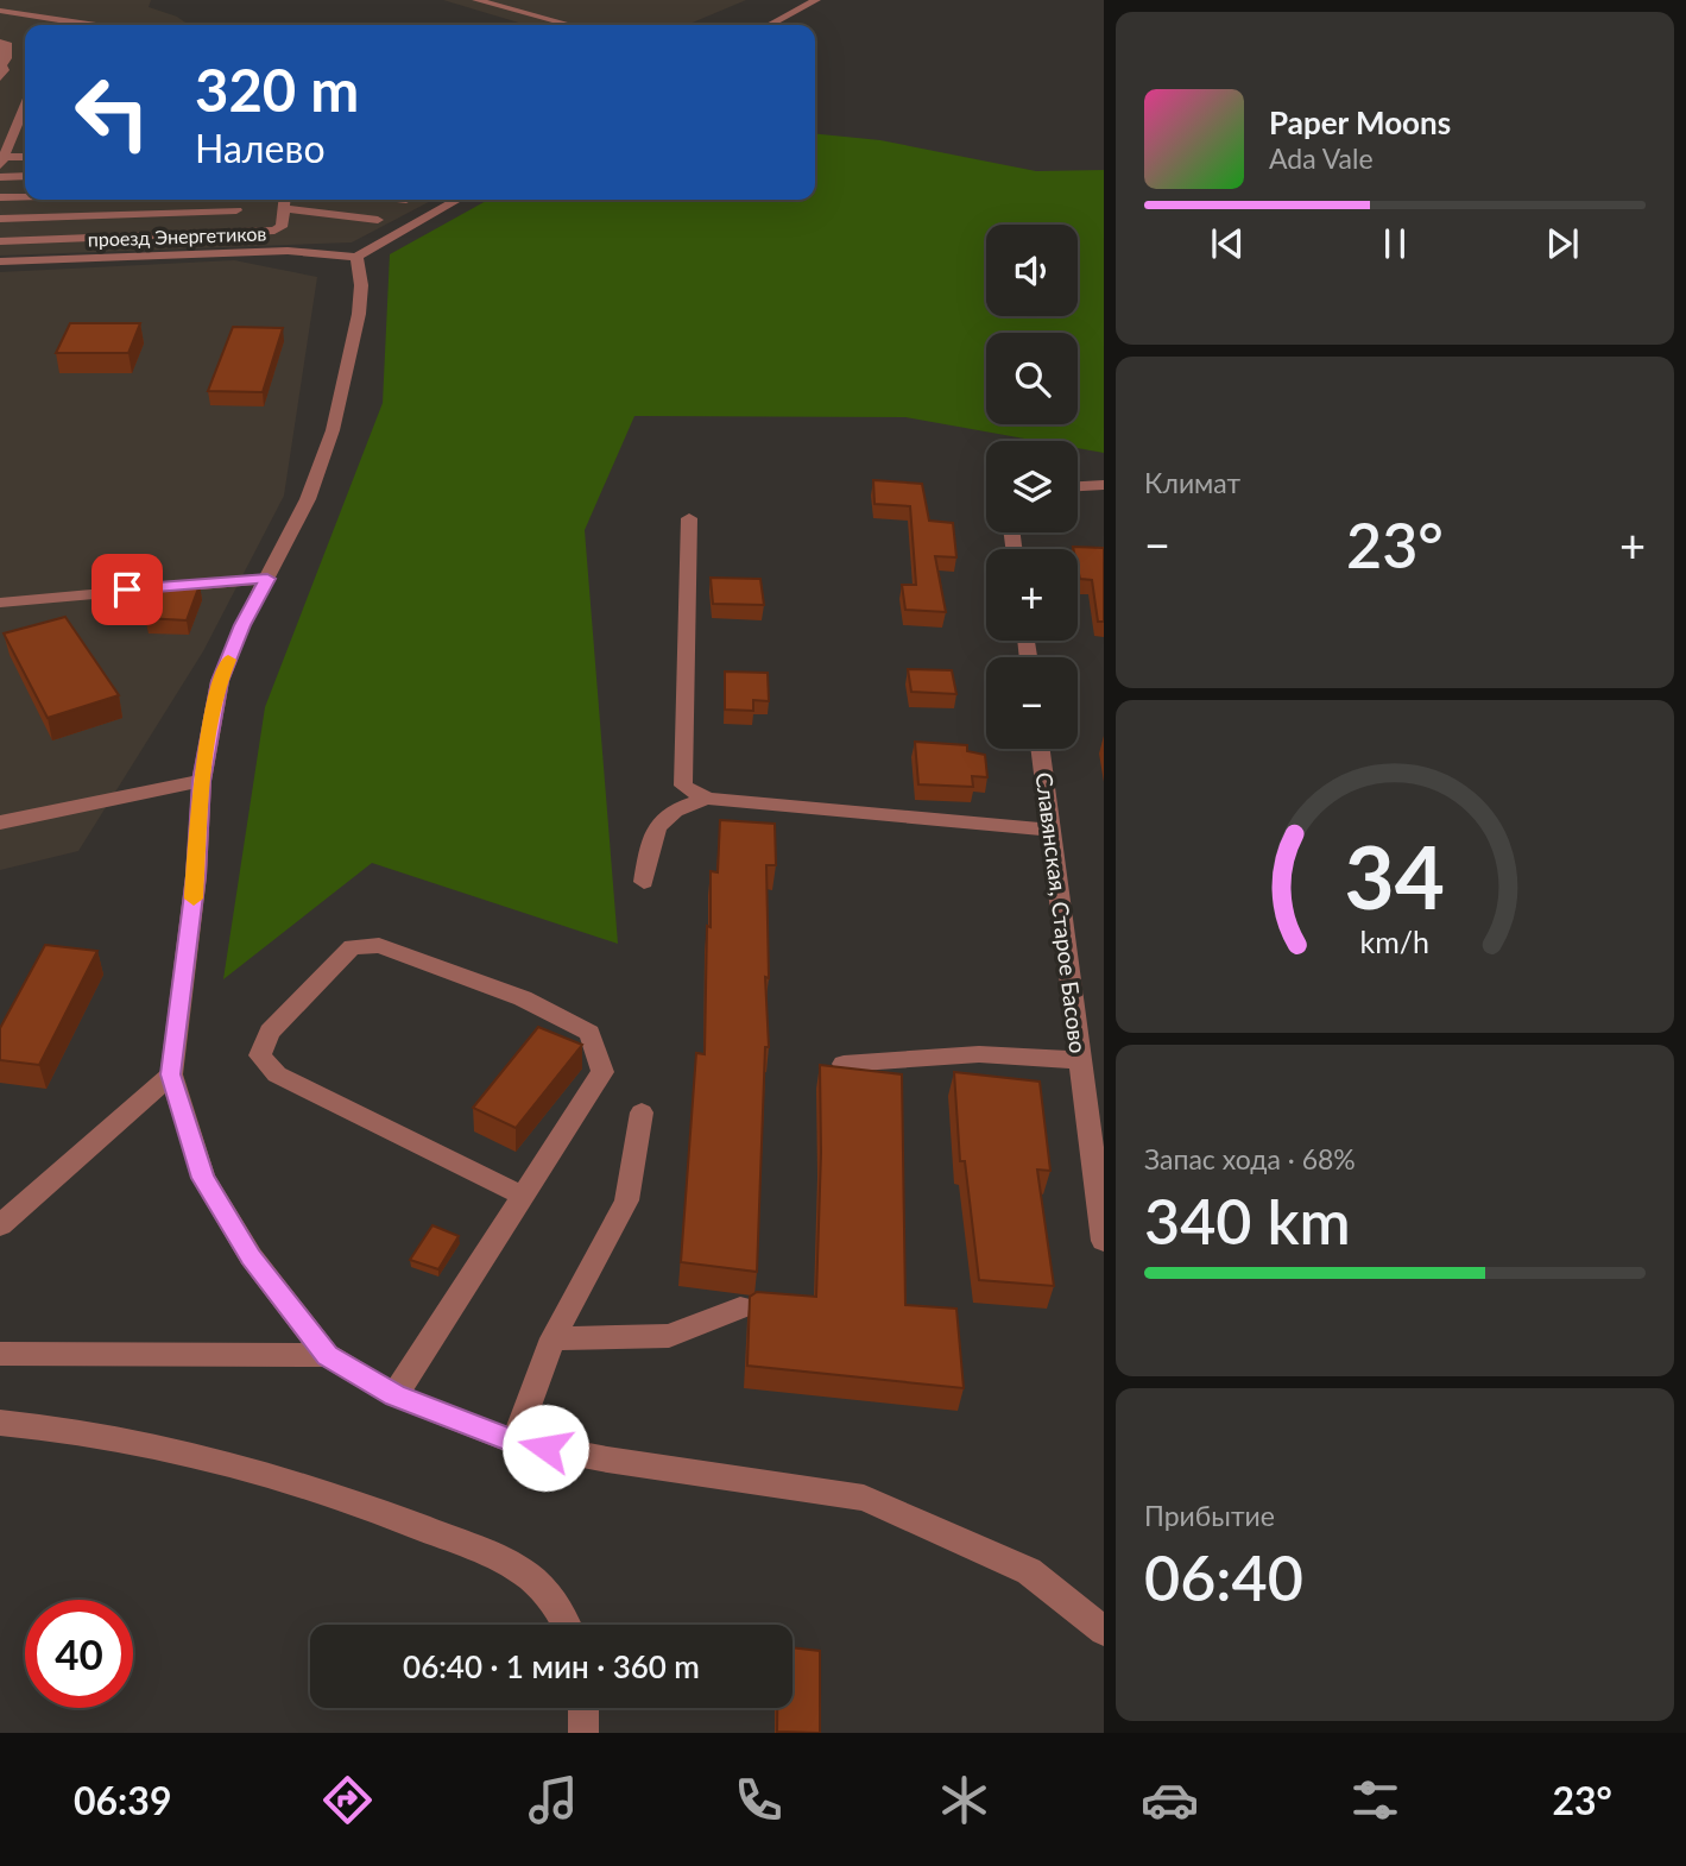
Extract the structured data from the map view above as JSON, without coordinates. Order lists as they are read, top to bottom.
{
  "streets": {
    "street": ["проезд Энергетиков", "Славянская, Старое Басово"]
  },
  "page": {
    "turn": ["320 m", "Налево"],
    "song": ["Paper Moons", "Ada Vale"],
    "map_buttons": ["+", "−"],
    "tile": [
      "Климат",
      ["Запас хода · 68%", "340 km"],
      ["Прибытие", "06:40"]
    ],
    "heat": ["−", "23°", "+"],
    "limit": "40",
    "trip": "06:40 · 1 мин · 360 m",
    "tabs": ["06:39", "23°"],
    "gauge": ["34", "km/h"]
  }
}
